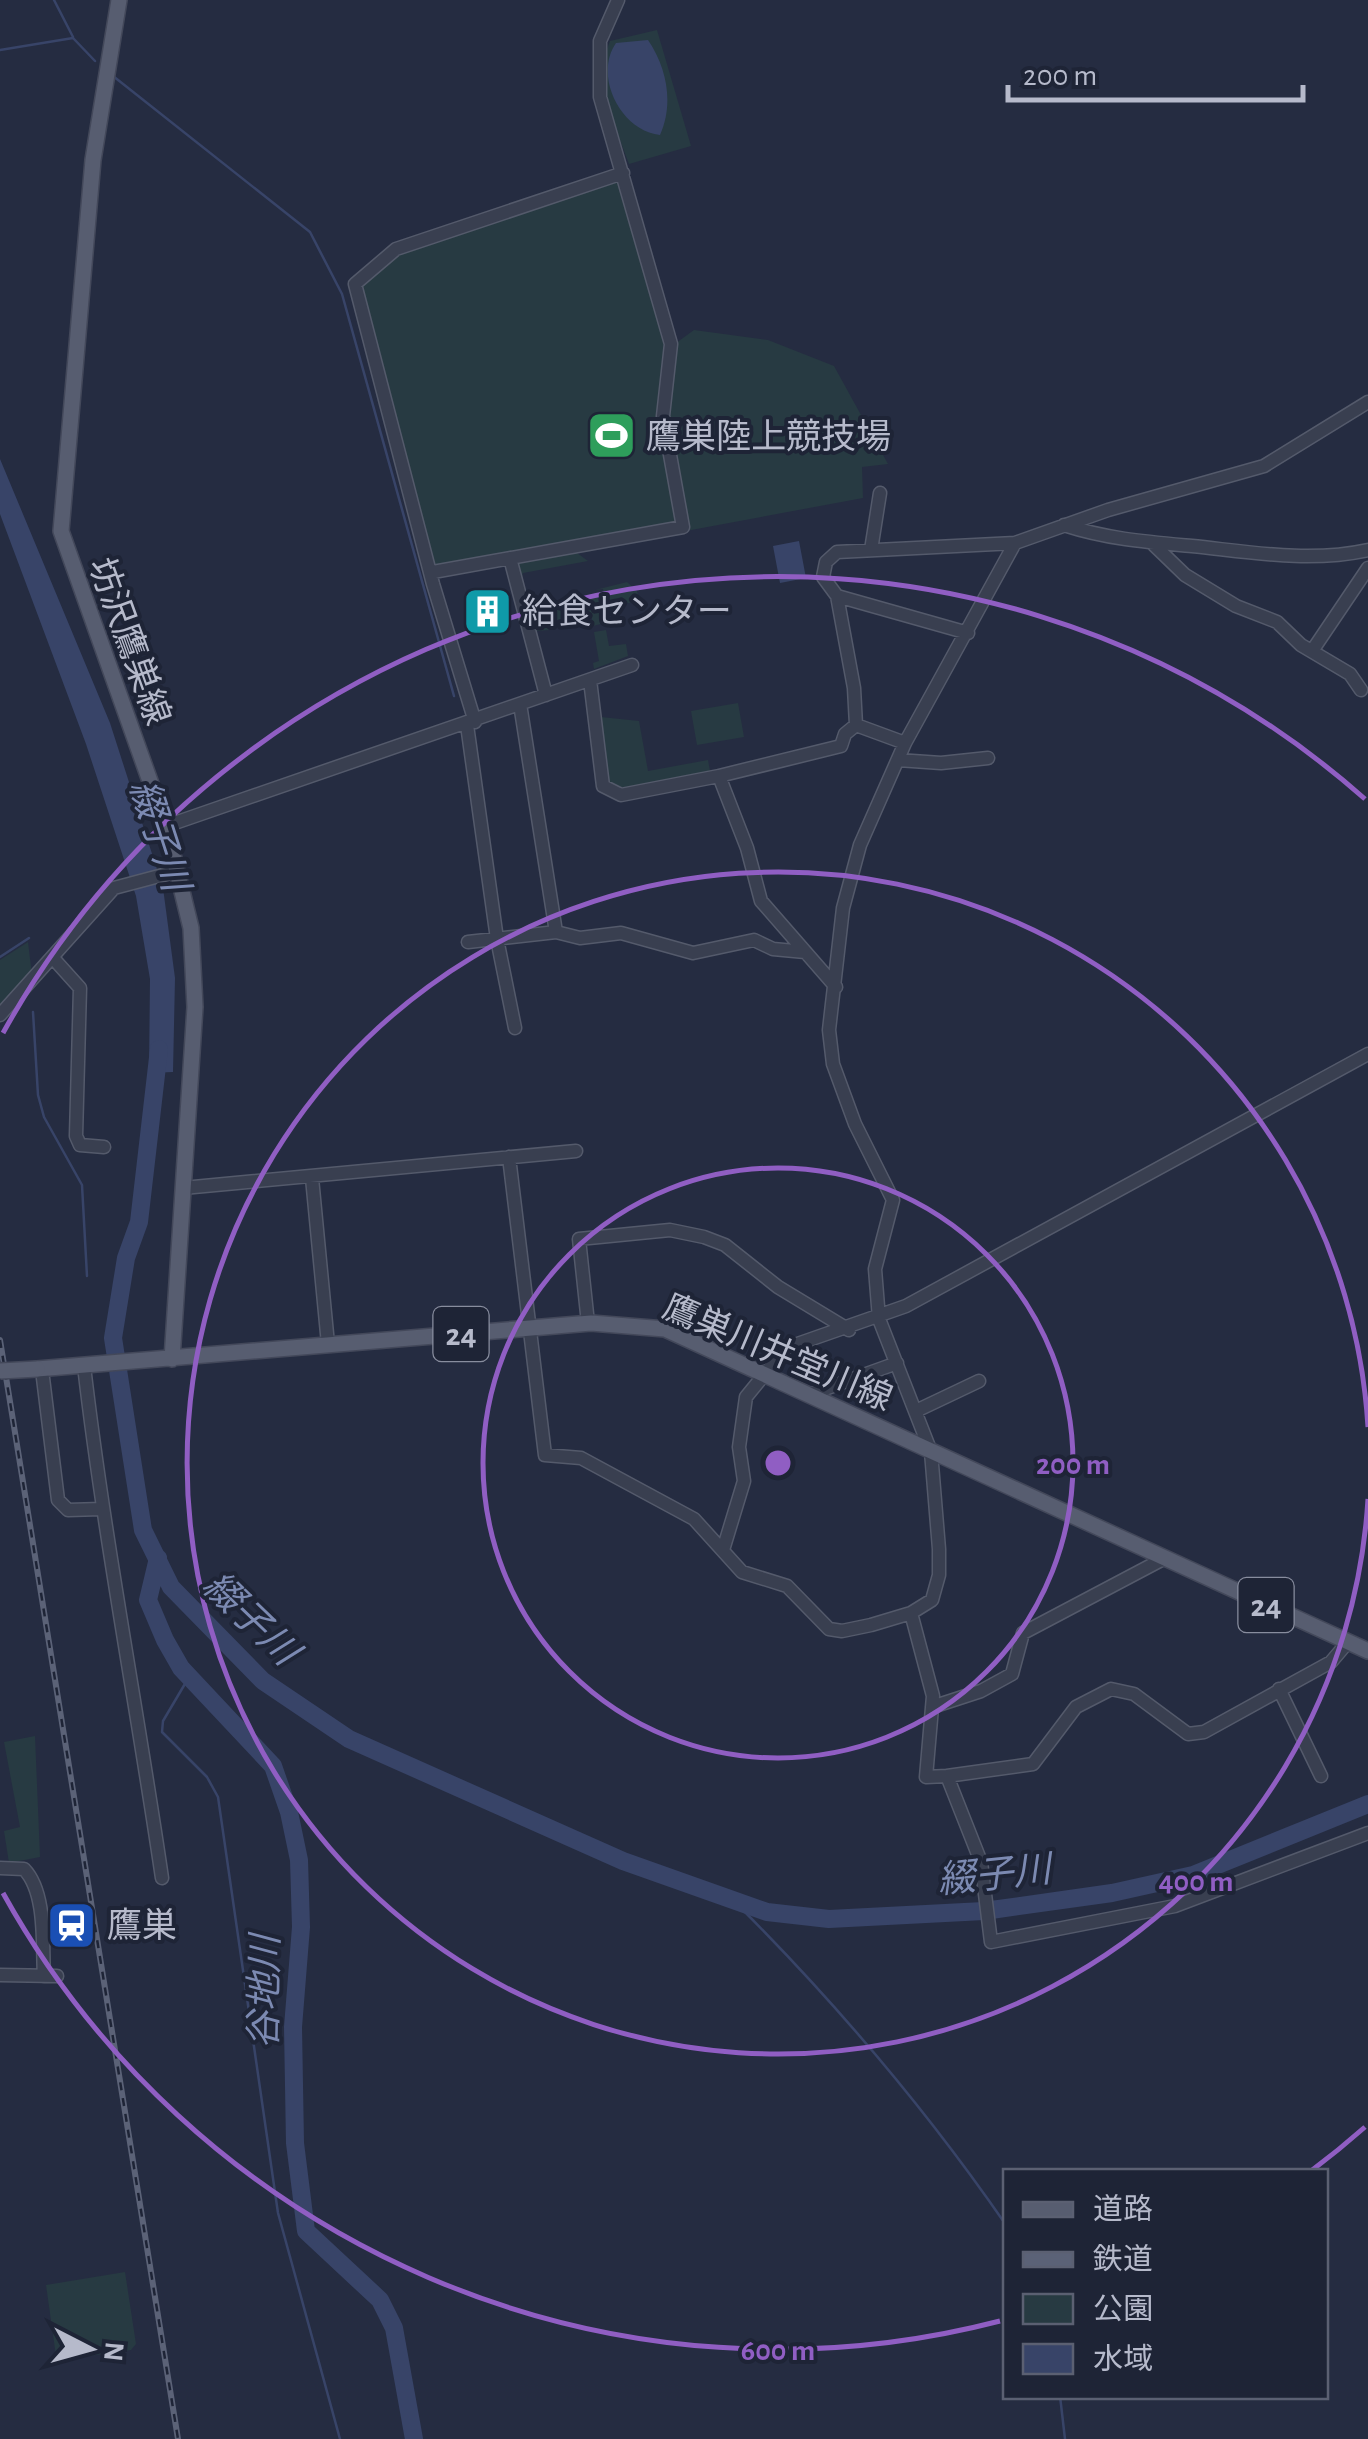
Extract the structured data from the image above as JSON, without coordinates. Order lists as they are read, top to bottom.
{
  "streets": {
    "main road": ["坊沢鷹巣線", "24", "鷹巣川井堂川線"]
  },
  "crossings": [
    ["坊沢鷹巣線", "鷹巣川井堂川線"]
  ],
  "water": ["綴子川", "谷地川"],
  "places": {
    "sports": ["鷹巣陸上競技場"],
    "building": ["給食センター"],
    "station": ["鷹巣"]
  },
  "legend": [
    "道路",
    "鉄道",
    "公園",
    "水域"
  ],
  "scale_bar": "200 m",
  "north": "right",
  "rings": ["200 m", "400 m", "600 m"]
}
